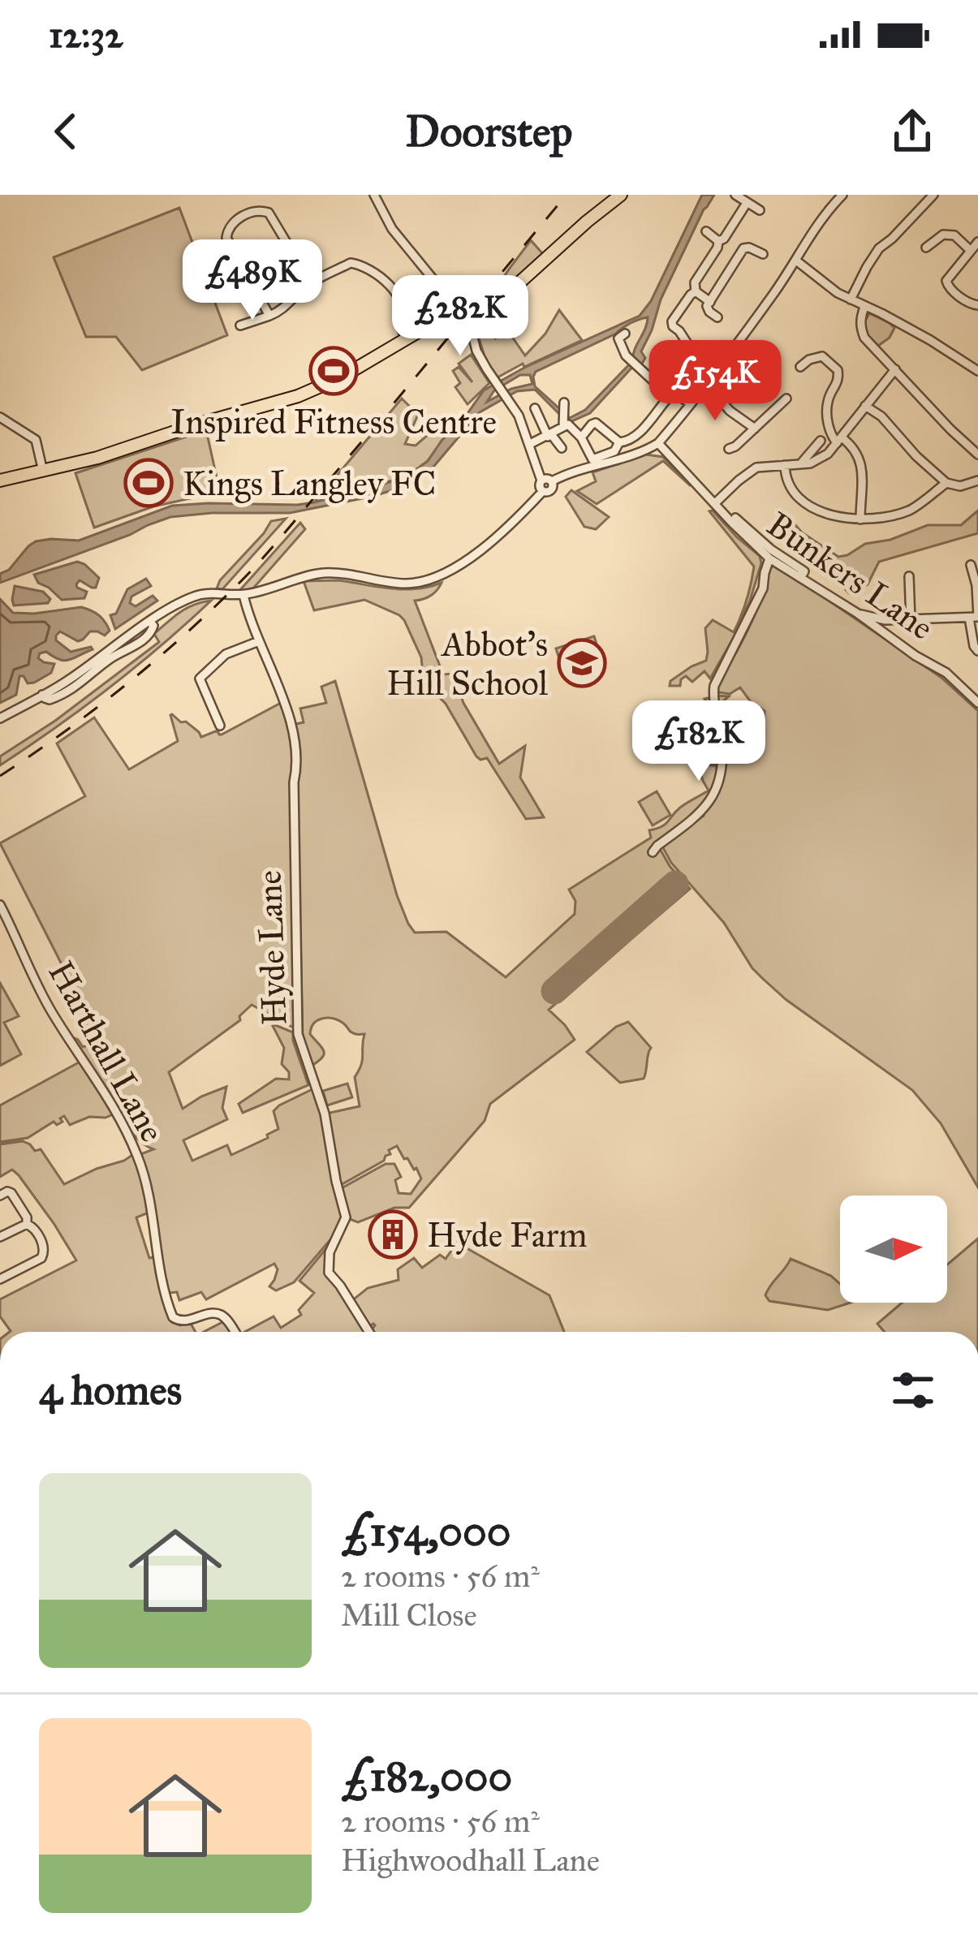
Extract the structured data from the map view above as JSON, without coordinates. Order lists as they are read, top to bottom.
{
  "streets": {
    "street": ["Bunkers Lane", "Hyde Lane", "Harthall Lane"]
  },
  "places": {
    "sports": ["Inspired Fitness Centre", "Kings Langley FC"],
    "school or university": ["Abbot's Hill School"],
    "building": ["Hyde Farm"]
  },
  "north": "right",
  "page": {
    "status": "12:32",
    "header": "Doorstep",
    "price": [
      "£489K",
      "£282K",
      "£154K",
      "£182K"
    ],
    "heading": "4 homes",
    "list": [
      {
        "name": "£154,000",
        "note": "2 rooms · 56 m² · Mill Close"
      },
      {
        "name": "£182,000",
        "note": "2 rooms · 56 m² · Highwoodhall Lane"
      }
    ]
  }
}
